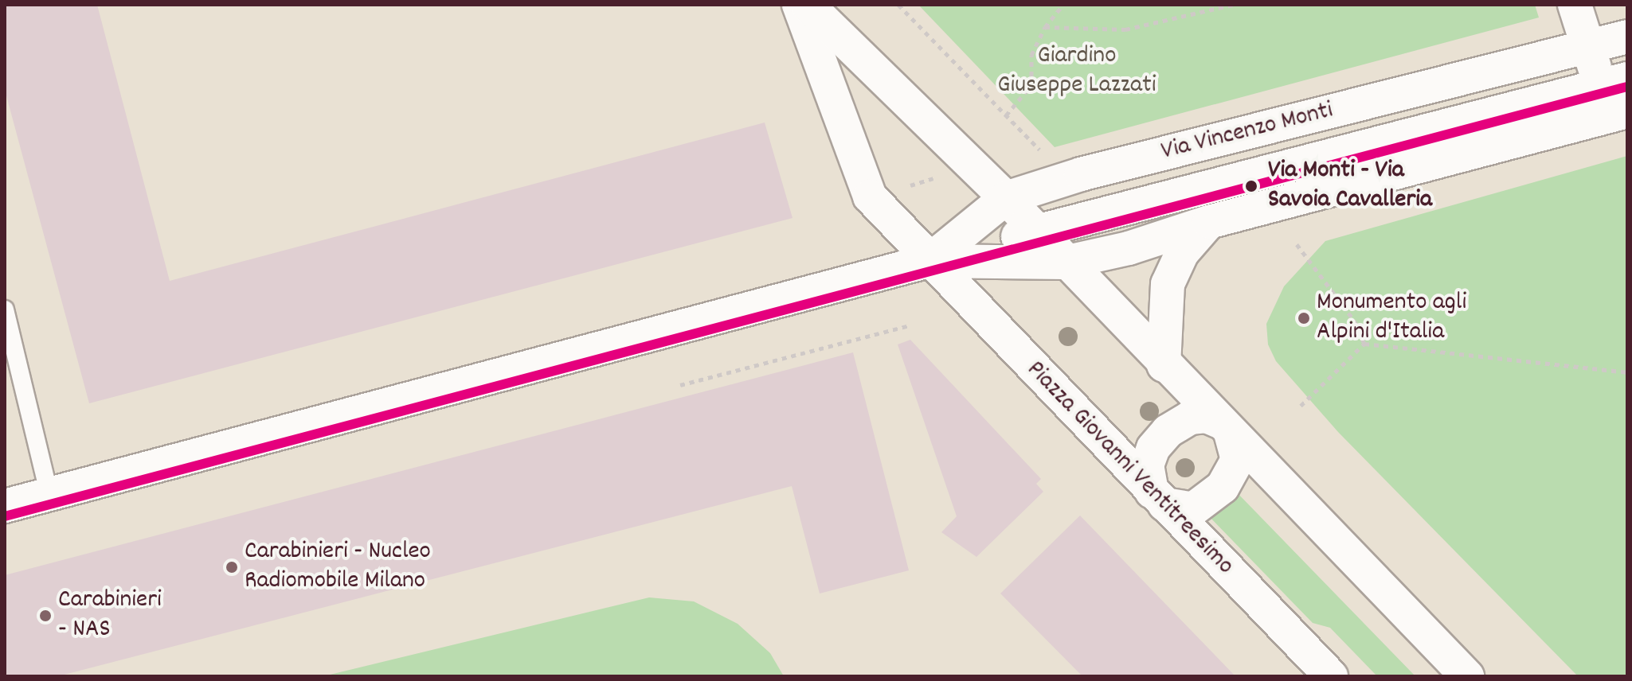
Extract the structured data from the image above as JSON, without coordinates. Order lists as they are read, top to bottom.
{
  "streets": {
    "street": ["Via Vincenzo Monti", "Piazza Giovanni Ventitreesimo"]
  },
  "crossings": [
    ["Via Vincenzo Monti", "Piazza Giovanni Ventitreesimo"]
  ],
  "parks": ["Giardino Giuseppe Lazzati"],
  "places": [
    "Via Monti - Via Savoia Cavalleria",
    "Monumento agli Alpini d'Italia",
    "Carabinieri - Nucleo Radiomobile Milano",
    "Carabinieri - NAS"
  ]
}
